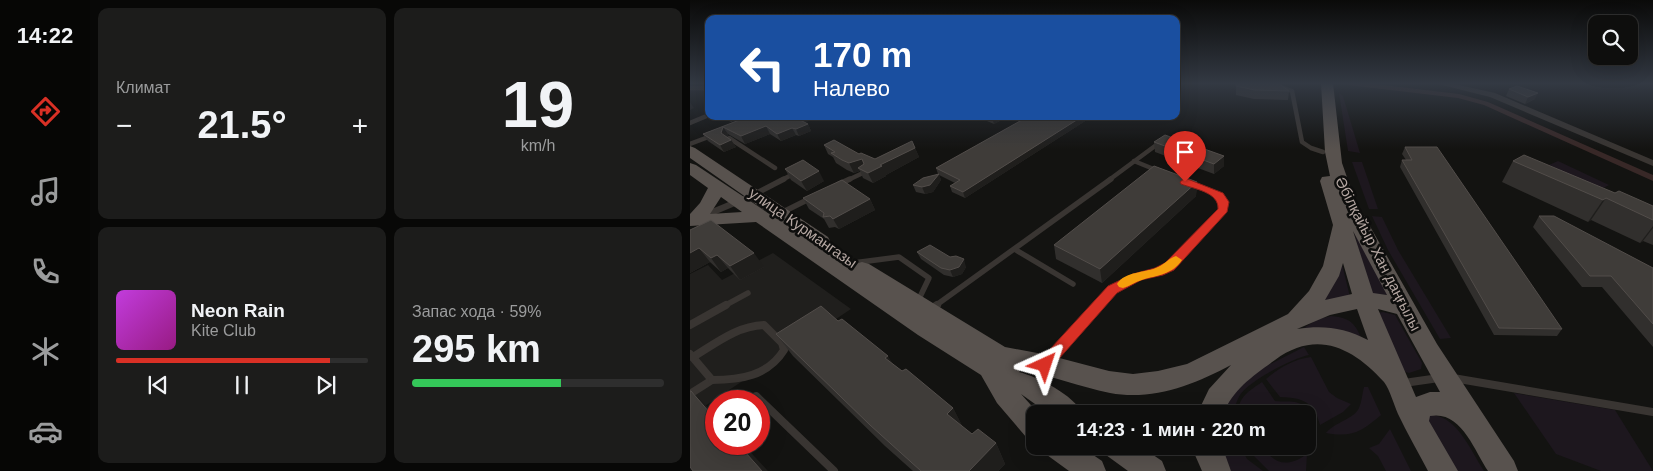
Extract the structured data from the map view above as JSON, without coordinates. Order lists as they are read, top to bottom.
{
  "streets": {
    "main road": ["улица Курмангазы", "Әбілқайыр Хан даңғылы"]
  },
  "page": {
    "tabs": "14:22",
    "tile": [
      "Климат",
      ["19", "km/h"],
      ["Запас хода · 59%", "295 km"]
    ],
    "turn": ["170 m", "Налево"],
    "heat": ["−", "21.5°", "+"],
    "song": ["Neon Rain", "Kite Club"],
    "limit": "20",
    "trip": "14:23 · 1 мин · 220 m"
  }
}
